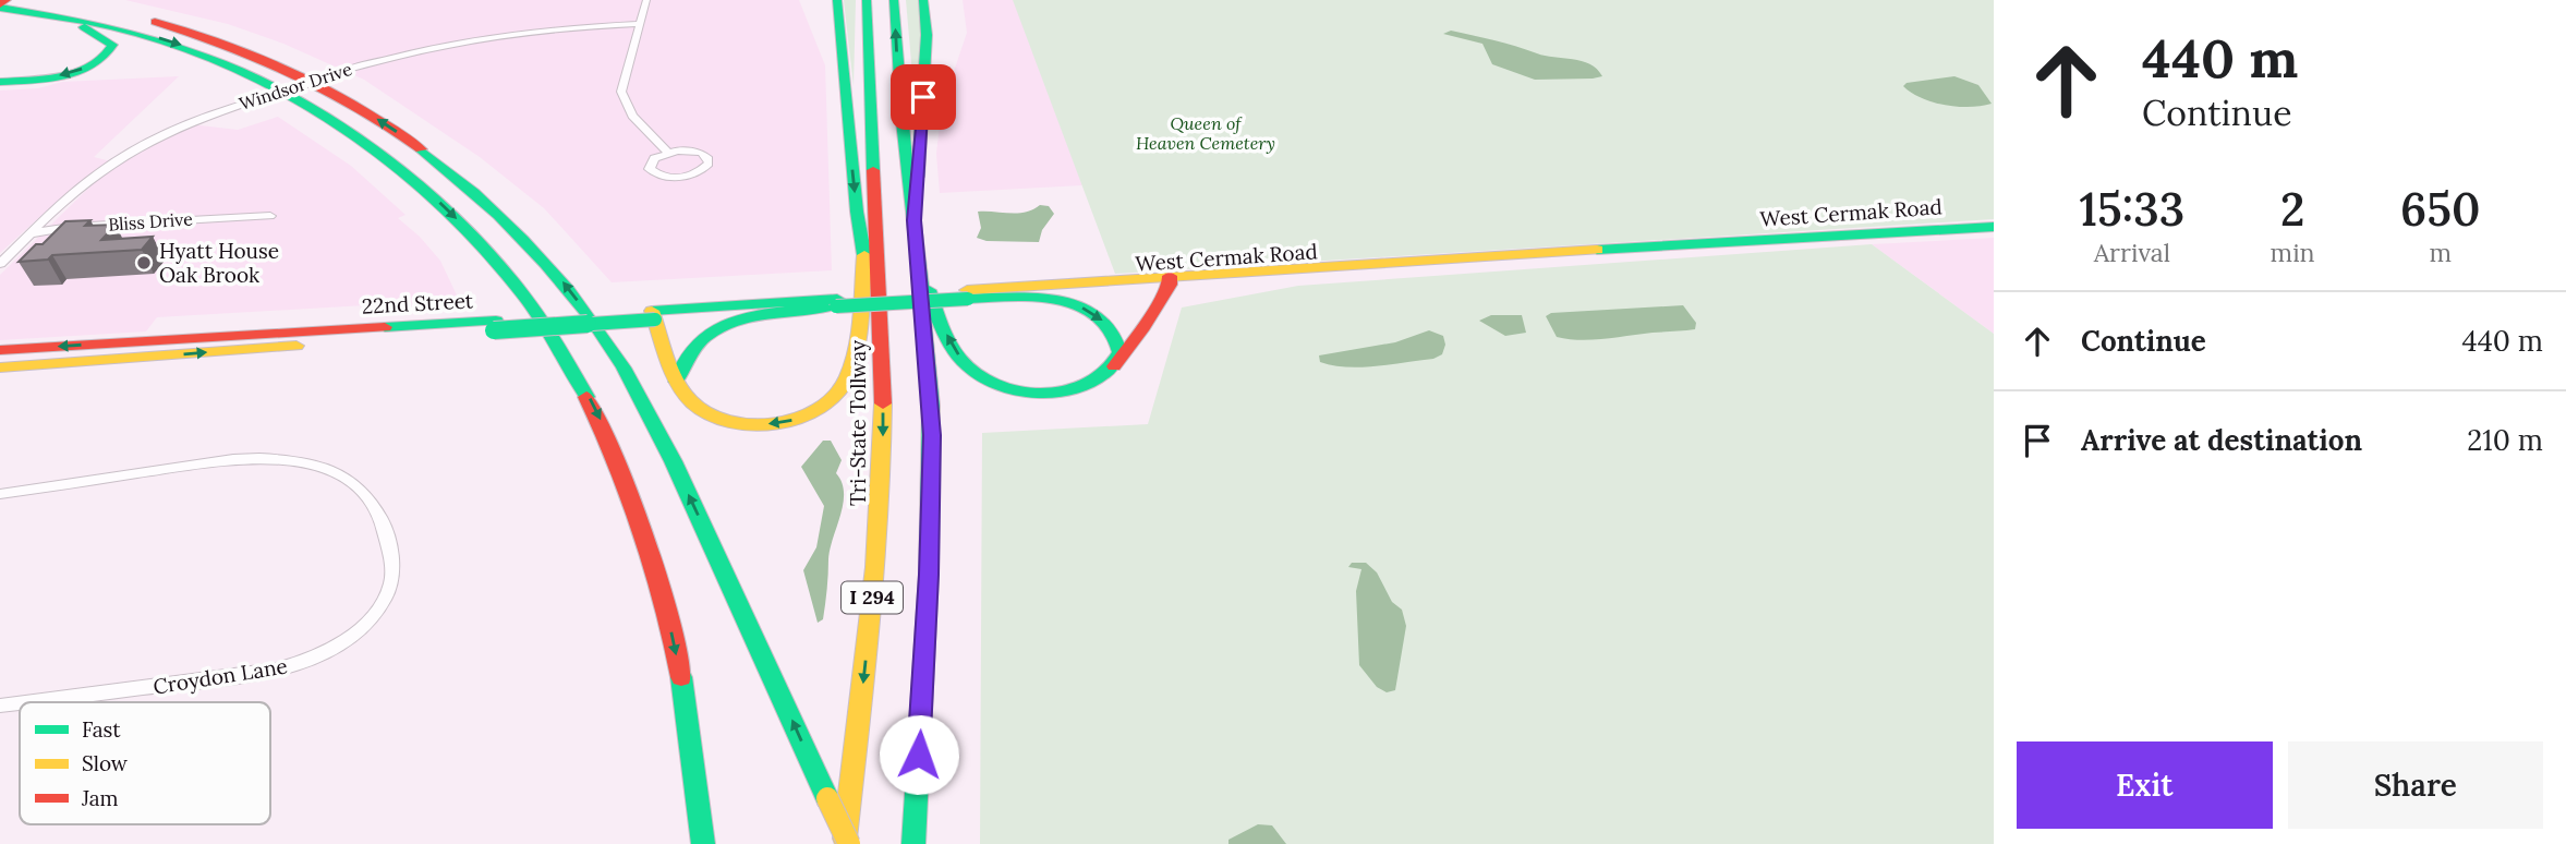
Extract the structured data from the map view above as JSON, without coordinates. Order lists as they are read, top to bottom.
{
  "streets": {
    "main road": [
      "West Cermak Road",
      "22nd Street",
      "Tri-State Tollway",
      "I 294"
    ],
    "street": ["Windsor Drive", "Bliss Drive", "Croydon Lane"]
  },
  "crossings": [
    ["Windsor Drive", "Bliss Drive"],
    ["West Cermak Road", "22nd Street"]
  ],
  "parks": ["Queen of Heaven Cemetery"],
  "places": ["Hyatt House Oak Brook"],
  "legend": ["Fast", "Slow", "Jam"],
  "page": {
    "turn": ["440 m", "Continue"],
    "eta": [
      "15:33",
      "Arrival",
      "2",
      "min",
      "650",
      "m"
    ],
    "list": [
      {
        "name": "Continue",
        "value": "440 m"
      },
      {
        "name": "Arrive at destination",
        "value": "210 m"
      }
    ],
    "buttons": ["Exit", "Share"]
  }
}
